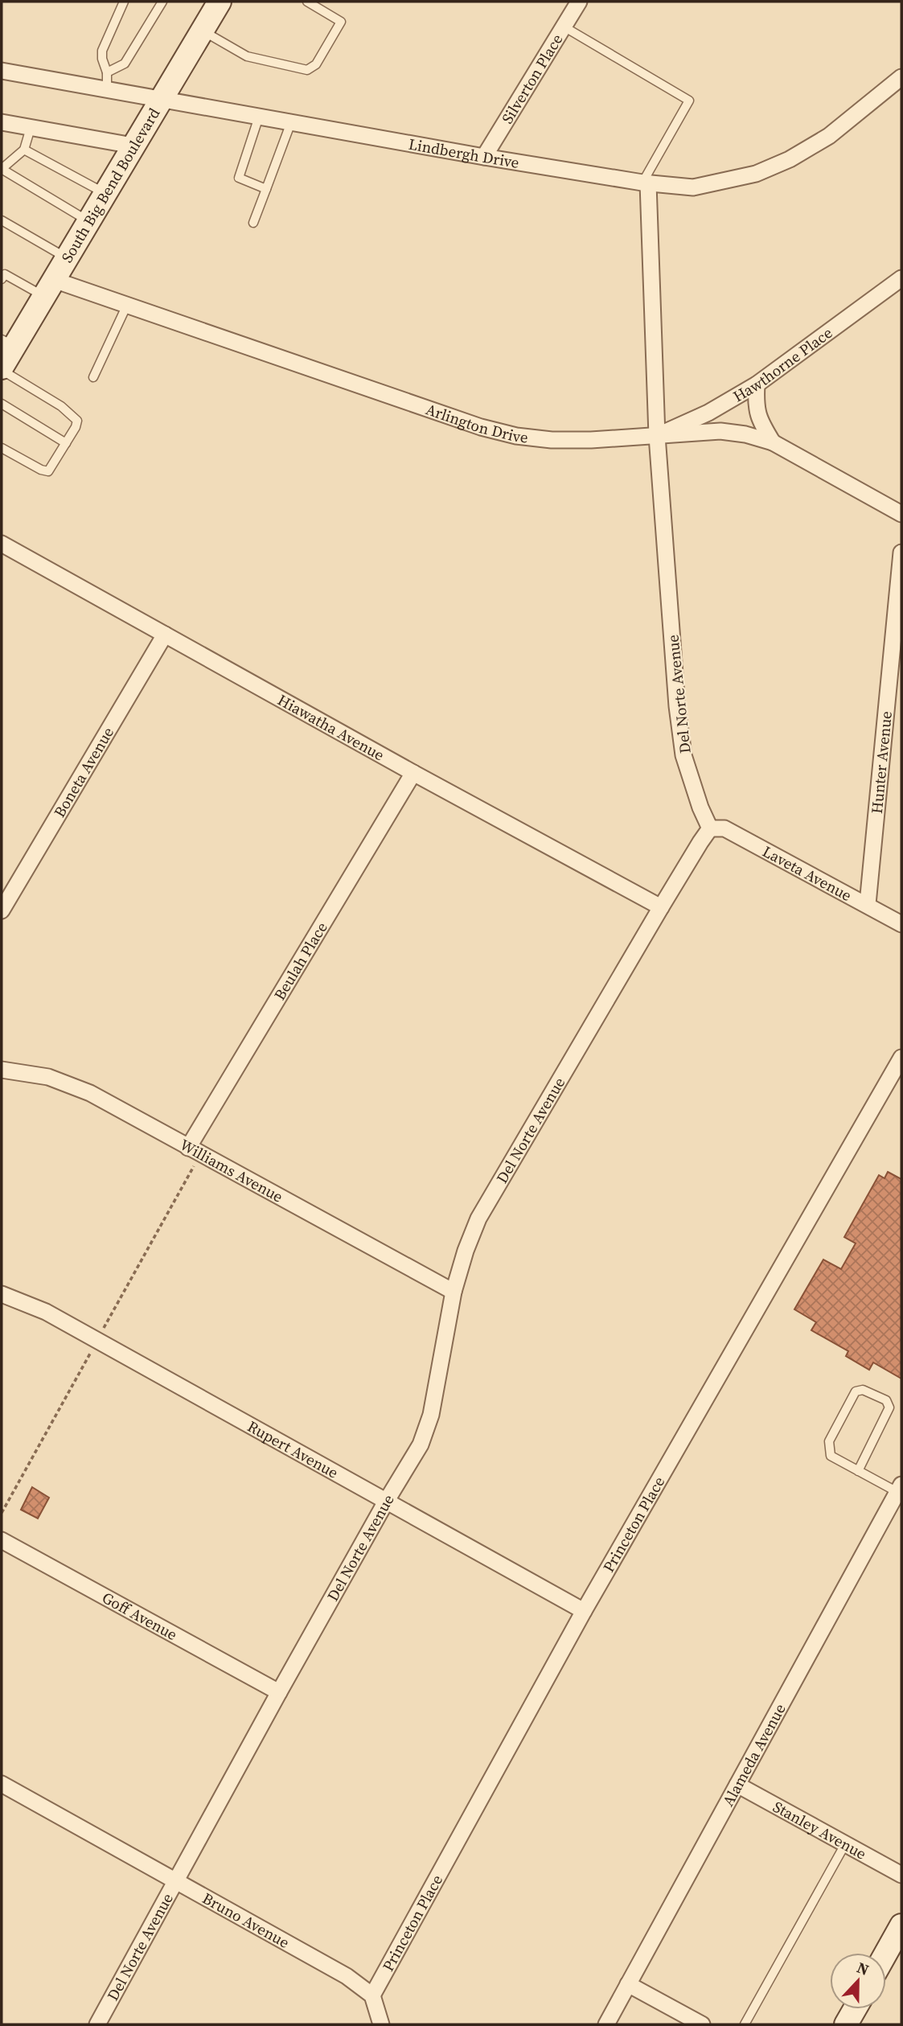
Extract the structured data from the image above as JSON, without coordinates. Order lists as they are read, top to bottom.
{
  "streets": {
    "main road": ["South Big Bend Boulevard"],
    "street": [
      "Silverton Place",
      "Lindbergh Drive",
      "Hawthorne Place",
      "Arlington Drive",
      "Del Norte Avenue",
      "Hiawatha Avenue",
      "Hunter Avenue",
      "Boneta Avenue",
      "Laveta Avenue",
      "Beulah Place",
      "Williams Avenue",
      "Rupert Avenue",
      "Princeton Place",
      "Goff Avenue",
      "Alameda Avenue",
      "Stanley Avenue",
      "Bruno Avenue"
    ]
  },
  "crossings": [
    ["Silverton Place", "Lindbergh Drive"],
    ["Lindbergh Drive", "South Big Bend Boulevard"],
    ["Lindbergh Drive", "Del Norte Avenue"],
    ["South Big Bend Boulevard", "Arlington Drive"],
    ["Hawthorne Place", "Arlington Drive"],
    ["Hawthorne Place", "Del Norte Avenue"],
    ["Arlington Drive", "Del Norte Avenue"],
    ["Del Norte Avenue", "Hiawatha Avenue"],
    ["Del Norte Avenue", "Laveta Avenue"],
    ["Del Norte Avenue", "Williams Avenue"],
    ["Del Norte Avenue", "Rupert Avenue"],
    ["Del Norte Avenue", "Goff Avenue"],
    ["Del Norte Avenue", "Bruno Avenue"],
    ["Hiawatha Avenue", "Boneta Avenue"],
    ["Hiawatha Avenue", "Beulah Place"],
    ["Hunter Avenue", "Laveta Avenue"],
    ["Beulah Place", "Williams Avenue"],
    ["Rupert Avenue", "Princeton Place"],
    ["Princeton Place", "Bruno Avenue"],
    ["Alameda Avenue", "Stanley Avenue"]
  ],
  "north": "top"
}
